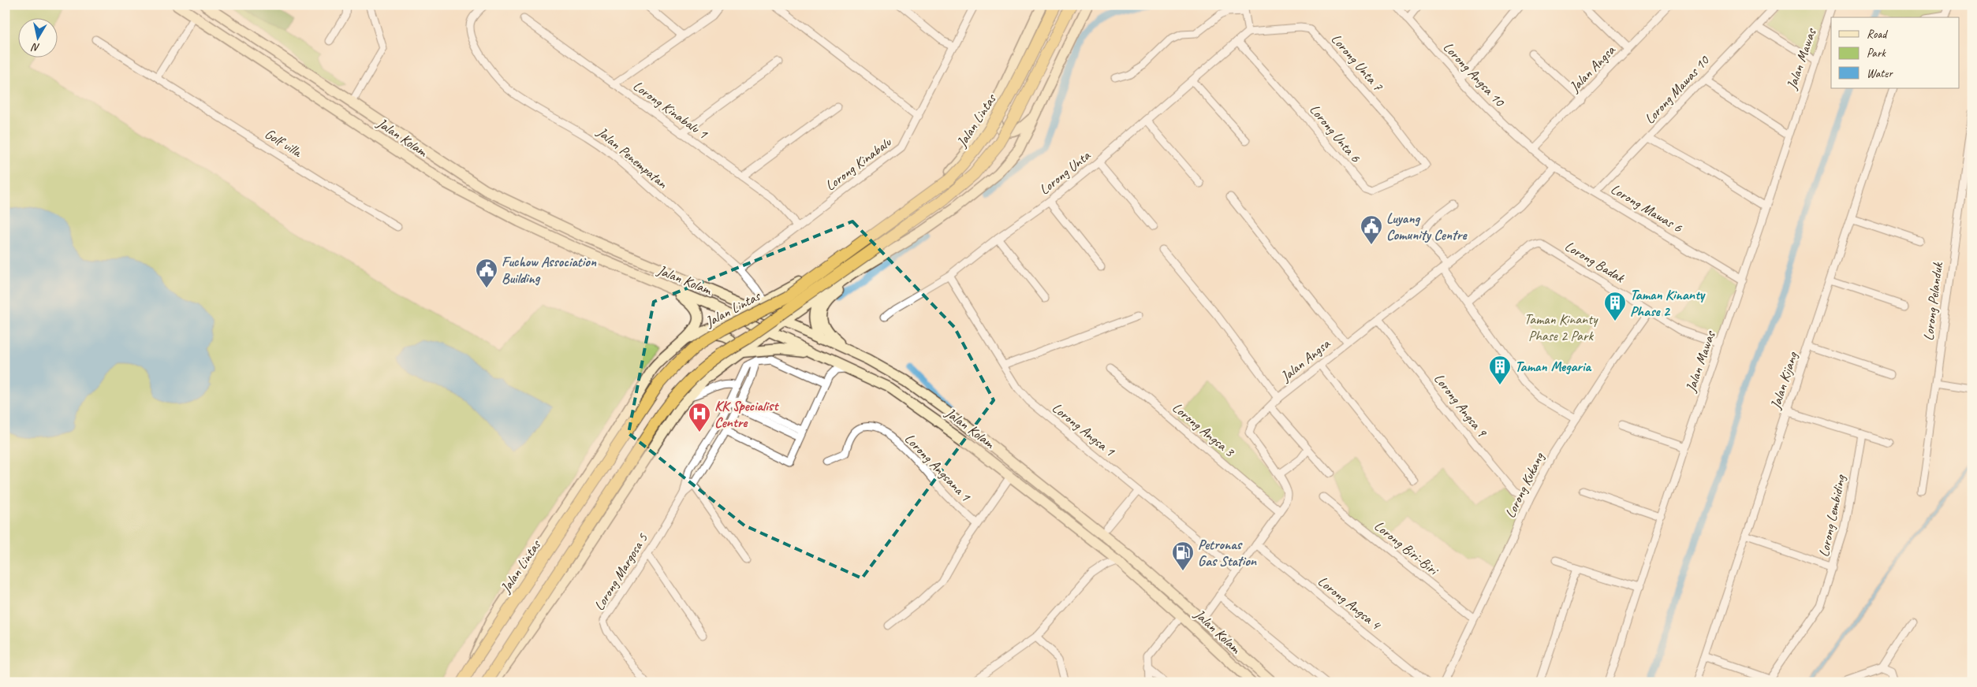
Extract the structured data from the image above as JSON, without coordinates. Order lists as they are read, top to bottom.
{
  "streets": {
    "highway": ["Jalan Lintas"],
    "main road": ["Jalan Kolam"],
    "street": [
      "Jalan Mawas",
      "Lorong Unta 7",
      "Jalan Angsa",
      "Lorong Angsa 10",
      "Lorong Mawas 10",
      "Lorong Kinabalu 1",
      "Lorong Unta 6",
      "Golf villa",
      "Jalan Penempatan",
      "Lorong Kinabalu",
      "Lorong Unta",
      "Lorong Mawas 6",
      "Lorong Badak",
      "Lorong Pelanduk",
      "Jalan Kijang",
      "Lorong Angsa 9",
      "Lorong Angsa 1",
      "Lorong Angsa 3",
      "Lorong Angsana 1",
      "Lorong Kukang",
      "Lorong Lembiding",
      "Lorong Biri-Biri",
      "Lorong Margosa 5",
      "Lorong Angsa 4"
    ]
  },
  "crossings": [
    ["Jalan Mawas", "Lorong Mawas 6"],
    ["Jalan Mawas", "Lorong Badak"],
    ["Lorong Unta 7", "Lorong Unta 6"],
    ["Lorong Unta 7", "Lorong Unta"],
    ["Jalan Angsa", "Lorong Angsa 10"],
    ["Jalan Angsa", "Jalan Kolam"],
    ["Jalan Angsa", "Lorong Mawas 6"],
    ["Jalan Angsa", "Lorong Angsa 9"],
    ["Jalan Angsa", "Lorong Angsa 1"],
    ["Jalan Angsa", "Lorong Angsa 3"],
    ["Jalan Angsa", "Lorong Angsa 4"],
    ["Lorong Angsa 10", "Lorong Mawas 6"],
    ["Lorong Mawas 10", "Lorong Mawas 6"],
    ["Lorong Kinabalu 1", "Lorong Kinabalu"],
    ["Jalan Lintas", "Jalan Kolam"],
    ["Jalan Lintas", "Jalan Penempatan"],
    ["Lorong Unta 6", "Lorong Unta"],
    ["Jalan Penempatan", "Lorong Kinabalu"],
    ["Lorong Unta", "Lorong Angsa 1"],
    ["Lorong Badak", "Lorong Kukang"],
    ["Lorong Angsa 9", "Lorong Kukang"],
    ["Lorong Kukang", "Lorong Biri-Biri"]
  ],
  "parks": ["Taman Kinanty Phase 2 Park"],
  "places": {
    "public building": ["Luyang Comunity Centre", "Fuchow Association Building"],
    "building": ["Taman Kinanty Phase 2", "Taman Megaria"],
    "hospital": ["KK Specialist Centre"],
    "fuel station": ["Petronas Gas Station"]
  },
  "legend": ["Road", "Park", "Water"],
  "north": "bottom"
}
